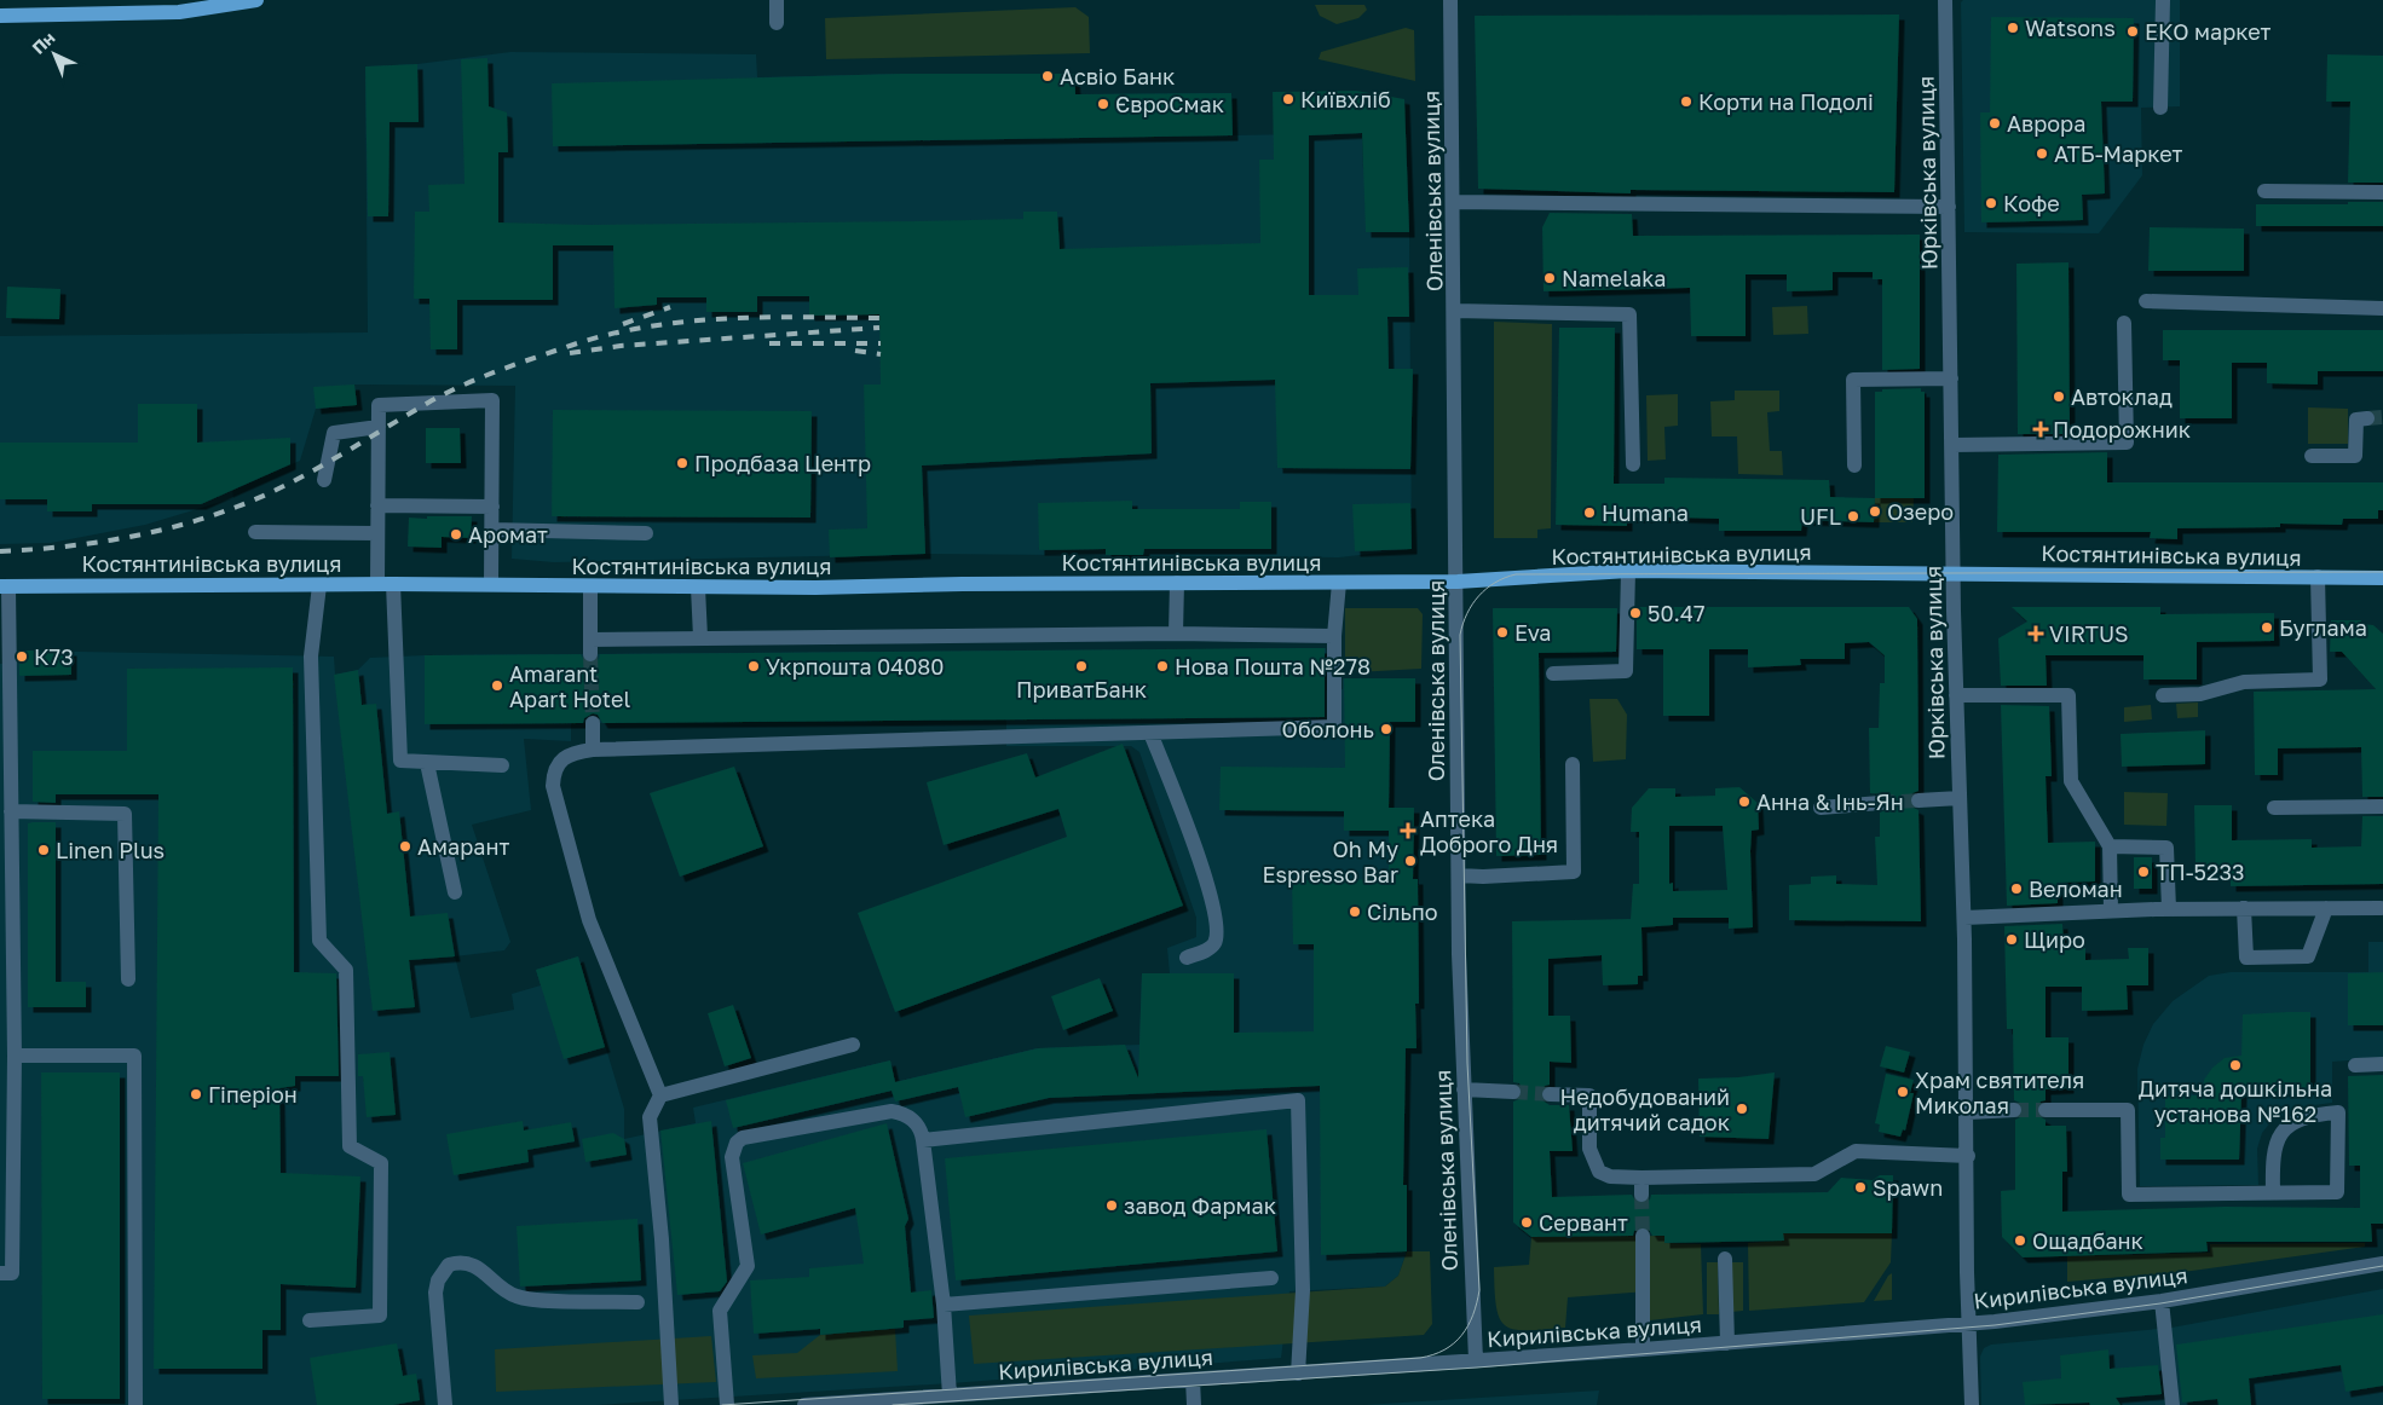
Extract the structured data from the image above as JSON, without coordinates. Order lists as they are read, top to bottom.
{
  "streets": {
    "main road": ["Костянтинівська вулиця"],
    "street": ["Юрківська вулиця", "Оленівська вулиця", "Кирилівська вулиця"]
  },
  "crossings": [
    ["Юрківська вулиця", "Костянтинівська вулиця"],
    ["Юрківська вулиця", "Кирилівська вулиця"],
    ["Оленівська вулиця", "Костянтинівська вулиця"],
    ["Оленівська вулиця", "Кирилівська вулиця"]
  ],
  "places": {
    "other": [
      "Watsons",
      "ЕКО маркет",
      "Асвіо Банк",
      "Київхліб",
      "Корти на Подолі",
      "ЄвроСмак",
      "Аврора",
      "АТБ-Маркет",
      "Кофе",
      "Namelaka",
      "Автоклад",
      "Продбаза Центр",
      "Озеро",
      "Humana",
      "UFL",
      "Аромат",
      "50.47",
      "Буглама",
      "Eva",
      "К73",
      "Укрпошта 04080",
      "ПриватБанк",
      "Нова Пошта №278",
      "Amarant Apart Hotel",
      "Оболонь",
      "Анна & Інь-Ян",
      "Амарант",
      "Linen Plus",
      "Oh My Espresso Bar",
      "ТП-5233",
      "Веломан",
      "Сільпо",
      "Щиро",
      "Дитяча дошкільна установа №162",
      "Храм святителя Миколая",
      "Гіперіон",
      "Недобудований дитячий садок",
      "Spawn",
      "завод Фармак",
      "Сервант",
      "Ощадбанк"
    ],
    "health": ["Подорожник", "VIRTUS", "Аптека Доброго Дня"]
  },
  "north": "top left"
}
